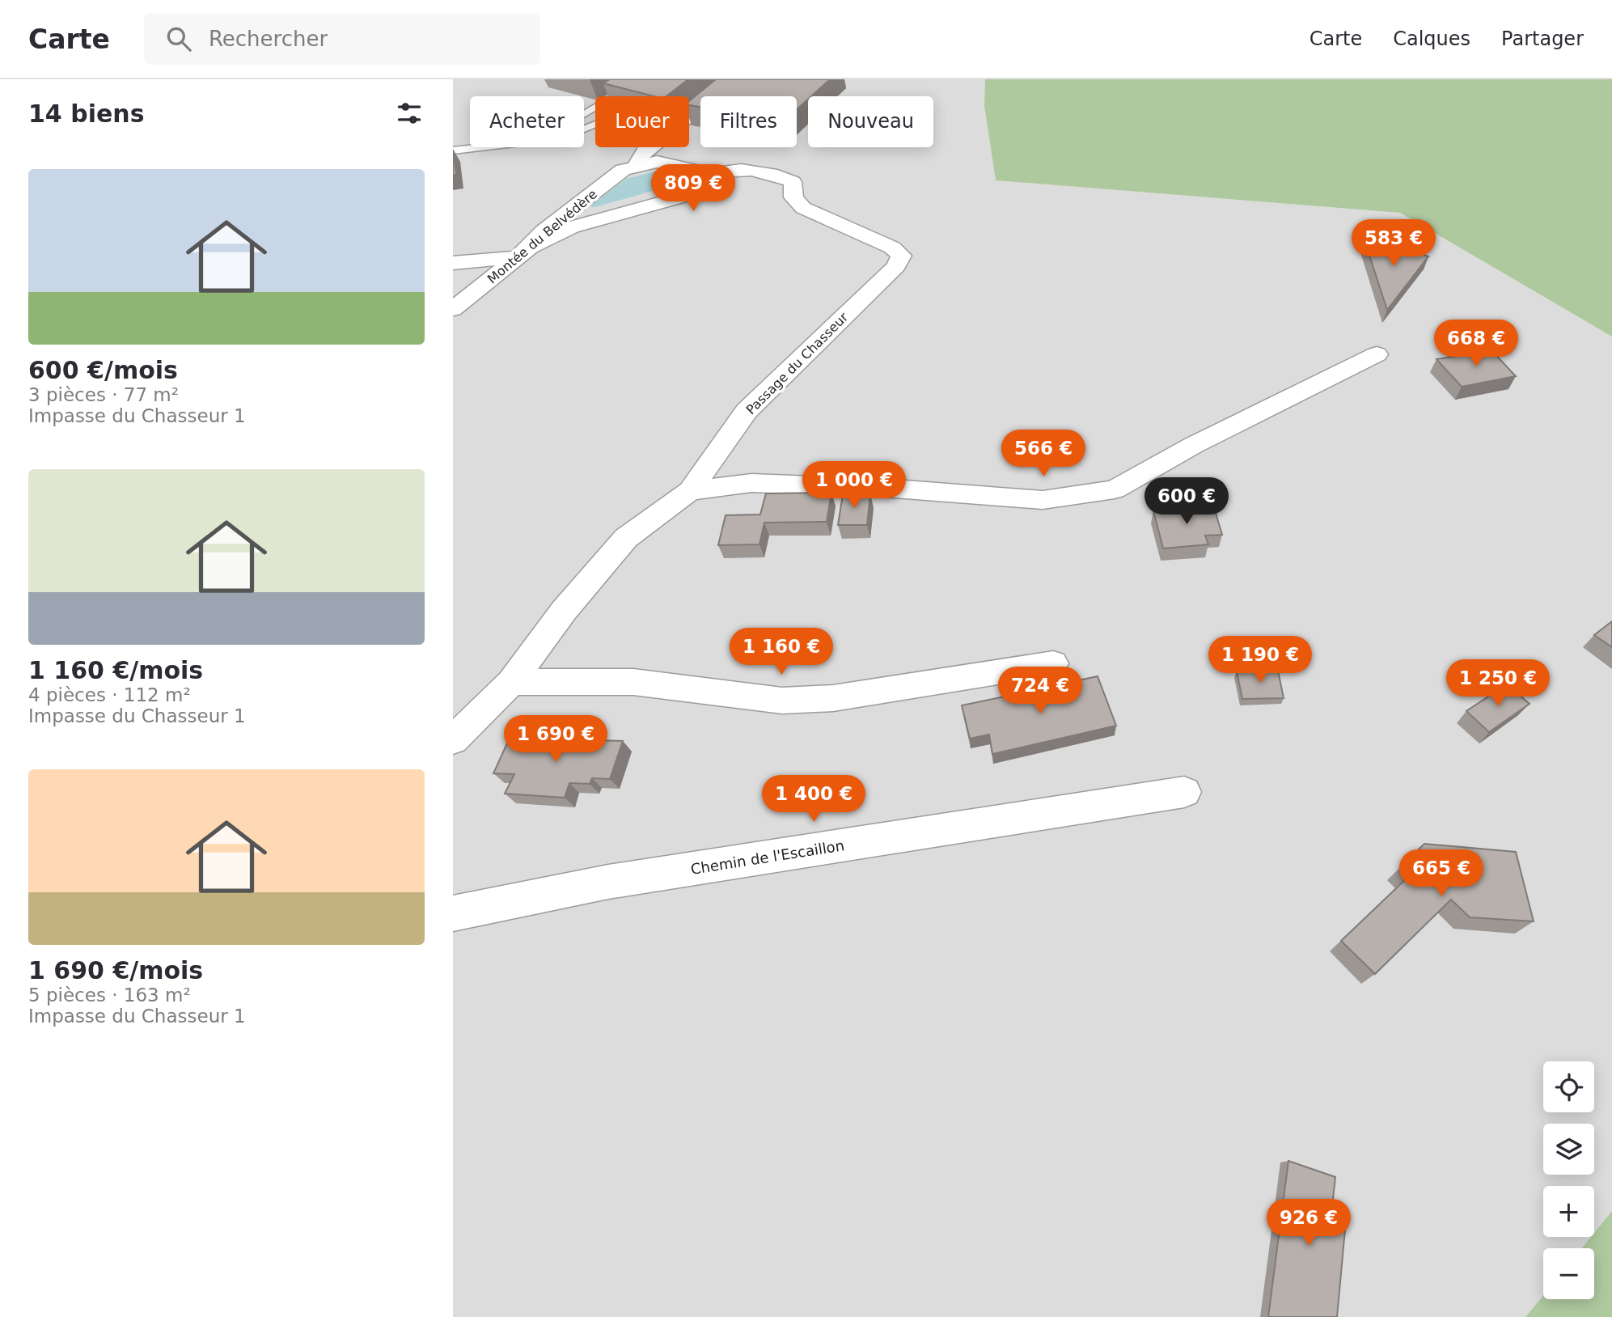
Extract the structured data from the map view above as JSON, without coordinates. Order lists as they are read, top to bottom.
{
  "streets": {
    "street": ["Montée du Belvédère", "Passage du Chasseur", "Chemin de l'Escaillon"]
  },
  "crossings": [
    ["Montée du Belvédère", "Passage du Chasseur"]
  ],
  "page": {
    "header": "Carte",
    "search": "Rechercher",
    "nav": ["Carte", "Calques", "Partager"],
    "heading": "14 biens",
    "chip": [
      "Acheter",
      "Louer",
      "Filtres",
      "Nouveau"
    ],
    "list": [
      {
        "name": "600 €/mois",
        "note": "3 pièces · 77 m² · Impasse du Chasseur 1"
      },
      {
        "name": "1 160 €/mois",
        "note": "4 pièces · 112 m² · Impasse du Chasseur 1"
      },
      {
        "name": "1 690 €/mois",
        "note": "5 pièces · 163 m² · Impasse du Chasseur 1"
      }
    ],
    "price": [
      "809 €",
      "583 €",
      "668 €",
      "566 €",
      "1 000 €",
      "600 €",
      "1 160 €",
      "1 190 €",
      "1 250 €",
      "724 €",
      "1 690 €",
      "1 400 €",
      "665 €",
      "926 €"
    ],
    "map_buttons": ["+", "−"]
  }
}
